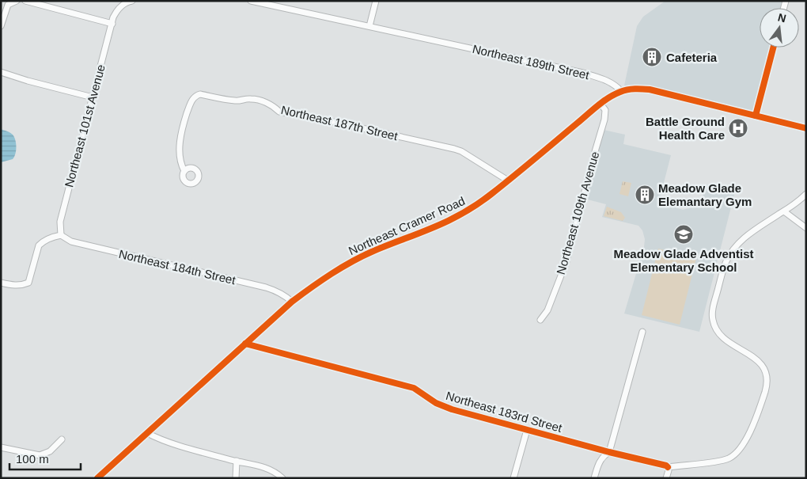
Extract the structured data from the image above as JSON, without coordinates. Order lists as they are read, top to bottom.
{
  "streets": {
    "street": [
      "Northeast 189th Street",
      "Northeast 187th Street",
      "Northeast 101st Avenue",
      "Northeast 109th Avenue",
      "Northeast Cramer Road",
      "Northeast 184th Street",
      "Northeast 183rd Street"
    ]
  },
  "crossings": [
    ["Northeast 189th Street", "Northeast Cramer Road"],
    ["Northeast 187th Street", "Northeast Cramer Road"],
    ["Northeast 101st Avenue", "Northeast 184th Street"],
    ["Northeast 109th Avenue", "Northeast Cramer Road"],
    ["Northeast Cramer Road", "Northeast 184th Street"],
    ["Northeast Cramer Road", "Northeast 183rd Street"]
  ],
  "places": {
    "building": ["Cafeteria", "Meadow Glade Elemantary Gym"],
    "hospital": ["Battle Ground Health Care"],
    "school or university": ["Meadow Glade Adventist Elementary School"]
  },
  "scale_bar": "100 m",
  "north": "top"
}
